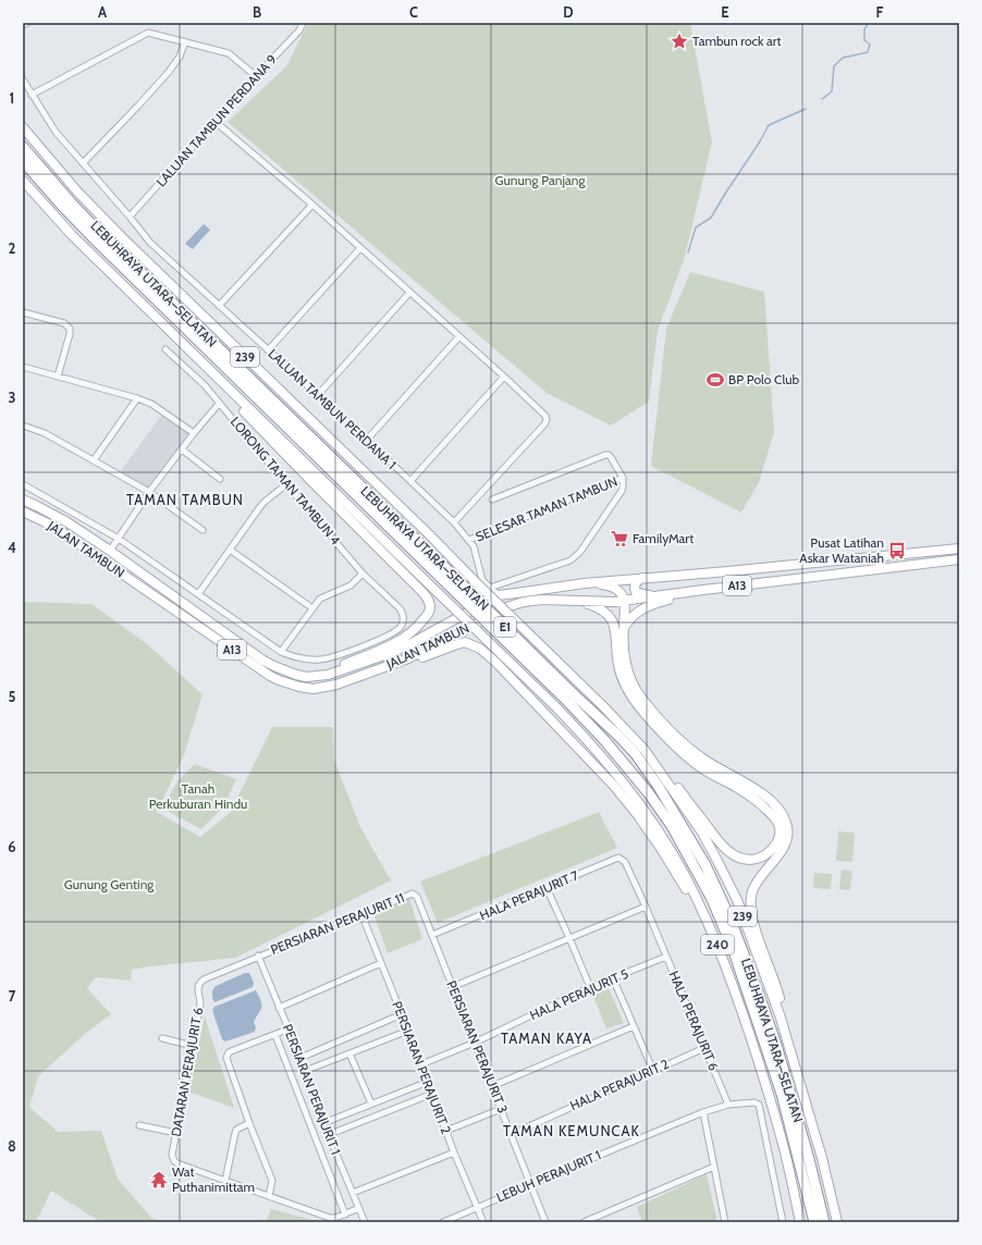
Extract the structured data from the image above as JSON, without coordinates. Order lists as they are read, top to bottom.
{
  "streets": {
    "highway": ["LEBUHRAYA UTARA–SELATAN", "E1"],
    "main road": [
      "239",
      "JALAN TAMBUN",
      "A13",
      "240"
    ],
    "street": [
      "LALUAN TAMBUN PERDANA 9",
      "LALUAN TAMBUN PERDANA 1",
      "LORONG TAMAN TAMBUN 4",
      "SELESAR TAMAN TAMBUN",
      "HALA PERAJURIT 7",
      "PERSIARAN PERAJURIT 11",
      "HALA PERAJURIT 5",
      "HALA PERAJURIT 6",
      "PERSIARAN PERAJURIT 3",
      "PERSIARAN PERAJURIT 2",
      "DATARAN PERAJURIT 6",
      "HALA PERAJURIT 2",
      "PERSIARAN PERAJURIT 1",
      "LEBUH PERAJURIT 1"
    ]
  },
  "crossings": [
    ["LALUAN TAMBUN PERDANA 9", "LALUAN TAMBUN PERDANA 1"],
    ["LALUAN TAMBUN PERDANA 1", "SELESAR TAMAN TAMBUN"],
    ["LALUAN TAMBUN PERDANA 1", "JALAN TAMBUN"],
    ["HALA PERAJURIT 7", "HALA PERAJURIT 6"],
    ["HALA PERAJURIT 7", "PERSIARAN PERAJURIT 3"],
    ["PERSIARAN PERAJURIT 11", "PERSIARAN PERAJURIT 3"],
    ["PERSIARAN PERAJURIT 11", "PERSIARAN PERAJURIT 2"],
    ["PERSIARAN PERAJURIT 11", "DATARAN PERAJURIT 6"],
    ["PERSIARAN PERAJURIT 11", "PERSIARAN PERAJURIT 1"],
    ["HALA PERAJURIT 5", "HALA PERAJURIT 6"],
    ["HALA PERAJURIT 5", "PERSIARAN PERAJURIT 3"],
    ["HALA PERAJURIT 5", "PERSIARAN PERAJURIT 2"],
    ["HALA PERAJURIT 6", "HALA PERAJURIT 2"],
    ["HALA PERAJURIT 6", "LEBUH PERAJURIT 1"],
    ["PERSIARAN PERAJURIT 3", "HALA PERAJURIT 2"],
    ["PERSIARAN PERAJURIT 3", "LEBUH PERAJURIT 1"],
    ["PERSIARAN PERAJURIT 2", "LEBUH PERAJURIT 1"]
  ],
  "districts": ["TAMAN TAMBUN", "TAMAN KAYA", "TAMAN KEMUNCAK"],
  "parks": ["Gunung Panjang", "Tanah Perkuburan Hindu", "Gunung Genting"],
  "places": {
    "place": ["Tambun rock art"],
    "sports": ["BP Polo Club"],
    "supermarket": ["FamilyMart"],
    "bus stop": ["Pusat Latihan Askar Wataniah"],
    "temple": ["Wat Puthanimittam"]
  },
  "grid": {
    "columns": [
      "A",
      "B",
      "C",
      "D",
      "E",
      "F"
    ],
    "rows": [
      "1",
      "2",
      "3",
      "4",
      "5",
      "6",
      "7",
      "8"
    ]
  }
}
